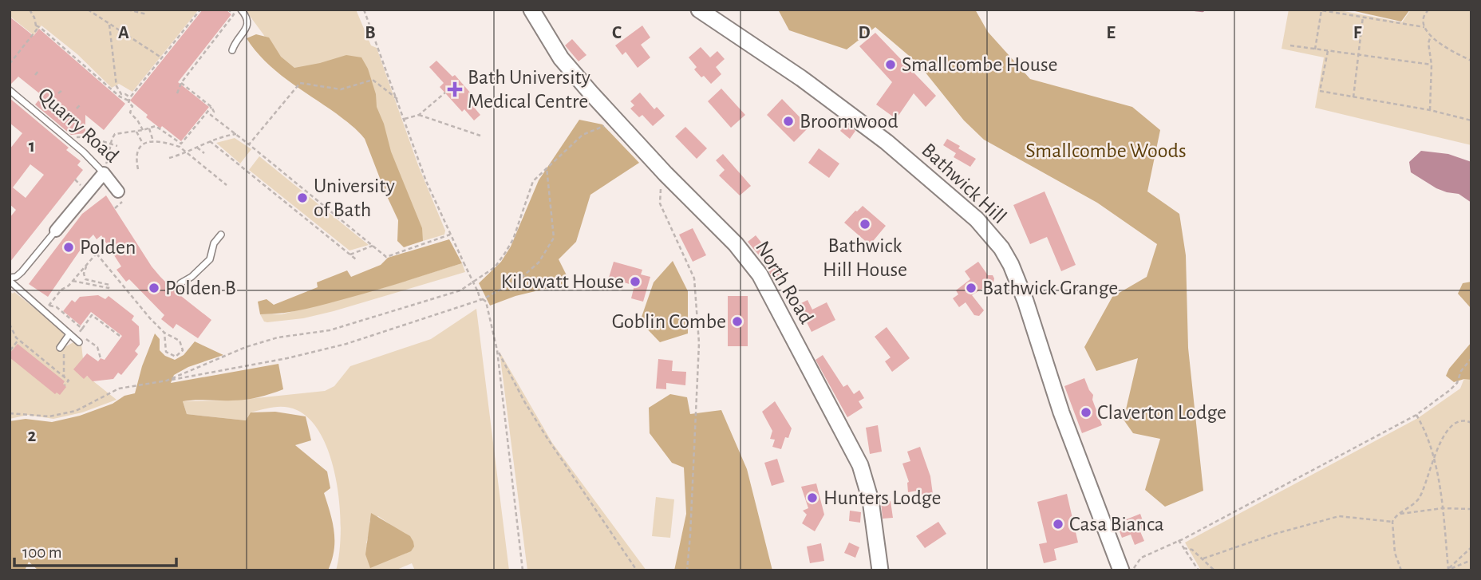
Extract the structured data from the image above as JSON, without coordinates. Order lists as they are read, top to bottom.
{
  "streets": {
    "street": ["Quarry Road", "Bathwick Hill", "North Road"]
  },
  "parks": ["Smallcombe Woods"],
  "places": {
    "other": [
      "Smallcombe House",
      "Broomwood",
      "University of Bath",
      "Bathwick Hill House",
      "Polden",
      "Kilowatt House",
      "Polden B",
      "Bathwick Grange",
      "Goblin Combe",
      "Claverton Lodge",
      "Hunters Lodge",
      "Casa Bianca"
    ],
    "health": ["Bath University Medical Centre"]
  },
  "scale_bar": "100 m",
  "grid": {
    "columns": [
      "A",
      "B",
      "C",
      "D",
      "E",
      "F"
    ],
    "rows": ["1", "2"]
  }
}
